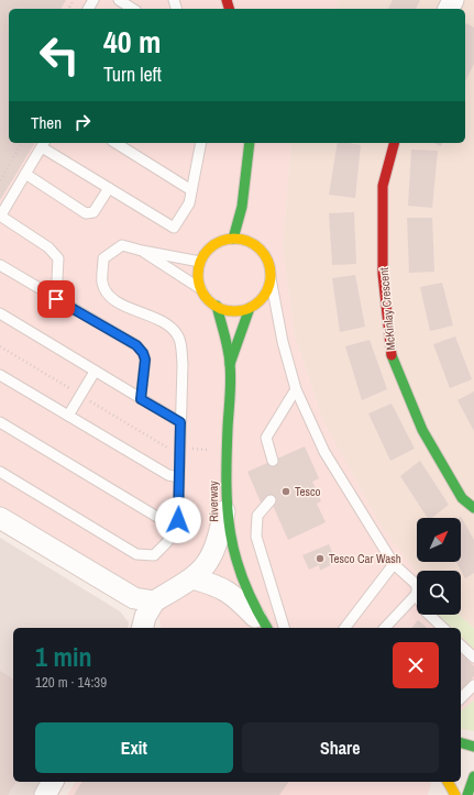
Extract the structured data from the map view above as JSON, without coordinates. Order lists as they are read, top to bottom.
{
  "streets": {
    "street": ["McKinlay Crescent", "Riverway"]
  },
  "places": ["Tesco", "Tesco Car Wash"],
  "north": "top right",
  "page": {
    "turn": ["40 m", "Turn left"],
    "then": "Then",
    "heading": ["1 min", "120 m · 14:39"],
    "buttons": ["Exit", "Share"]
  }
}
